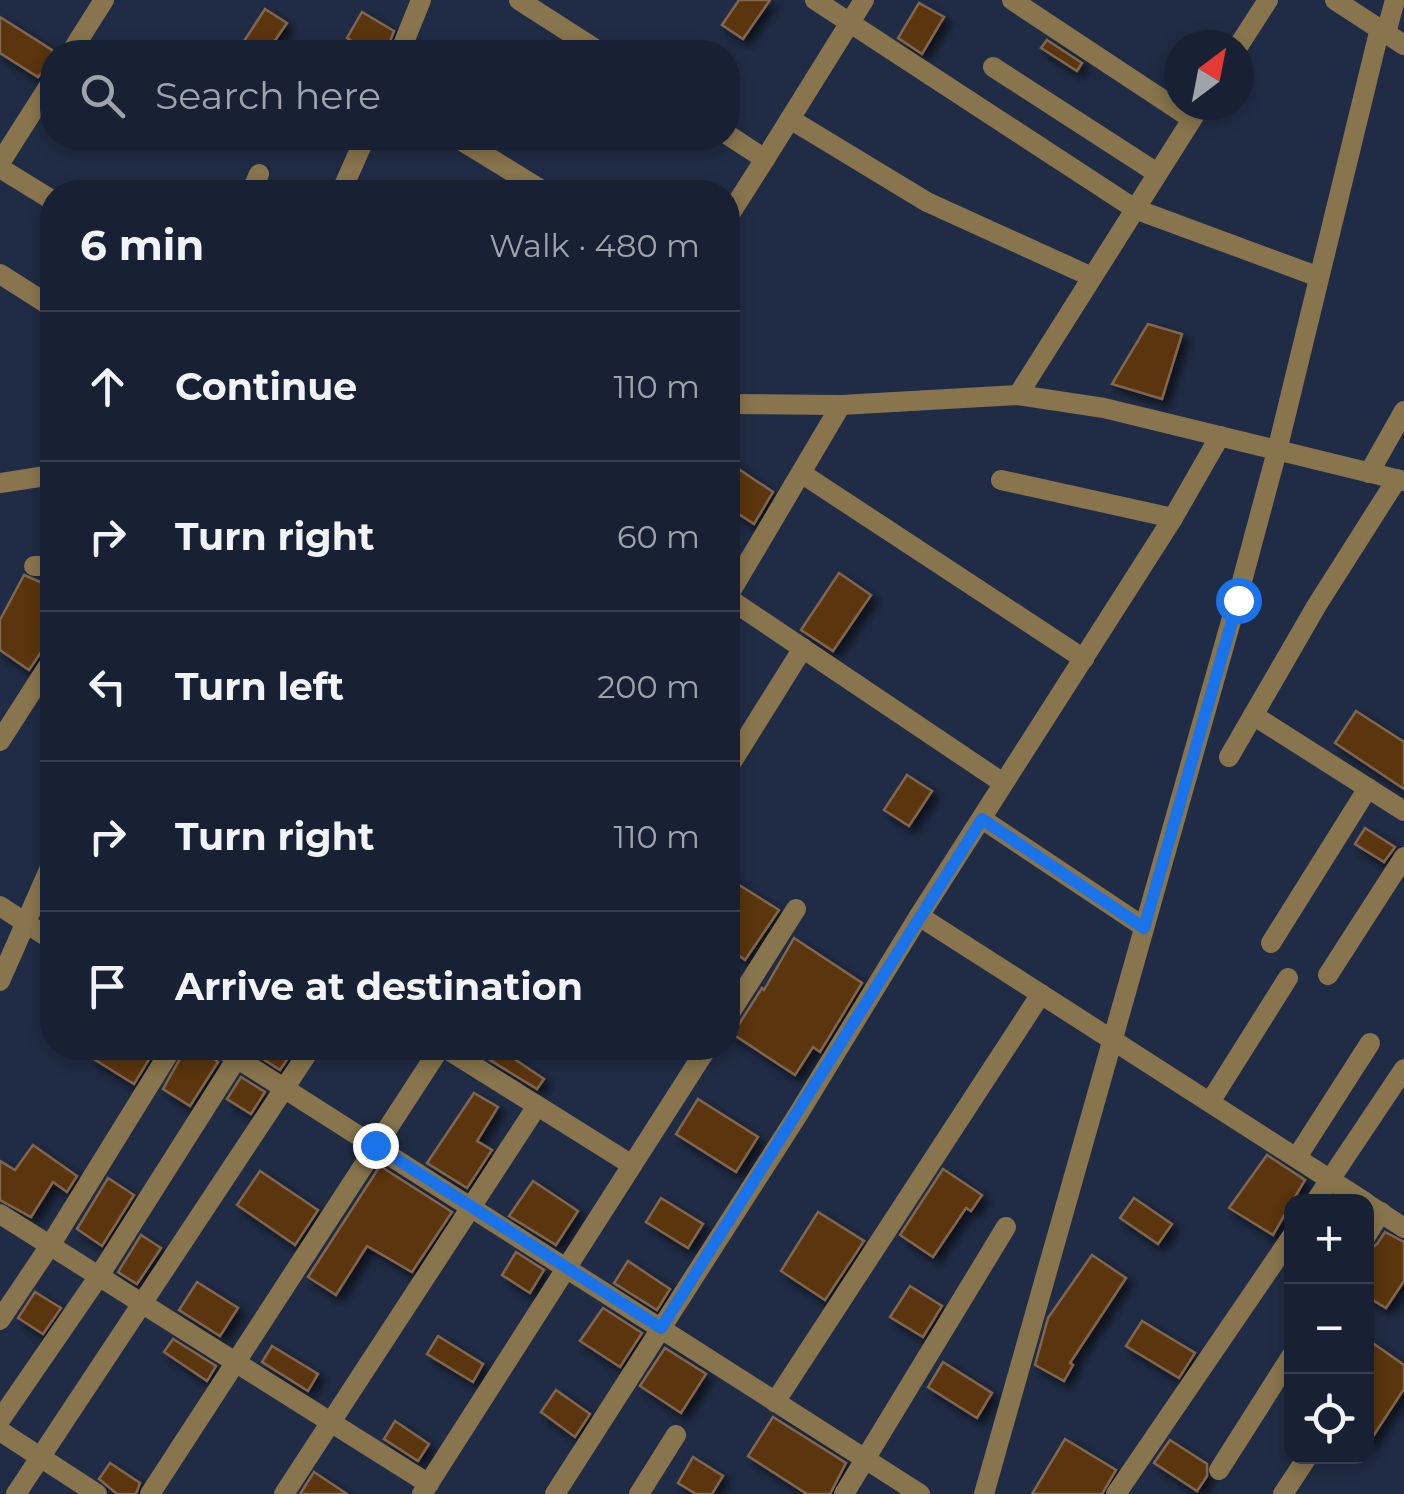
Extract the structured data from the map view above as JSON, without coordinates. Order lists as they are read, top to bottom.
{
  "north": "top right",
  "page": {
    "search": "Search here",
    "heading": ["6 min", "Walk · 480 m"],
    "list": [
      ["Continue", "110 m"],
      ["Turn right", "60 m"],
      ["Turn left", "200 m"],
      ["Turn right", "110 m"],
      "Arrive at destination"
    ],
    "map_buttons": ["+", "−"]
  }
}
